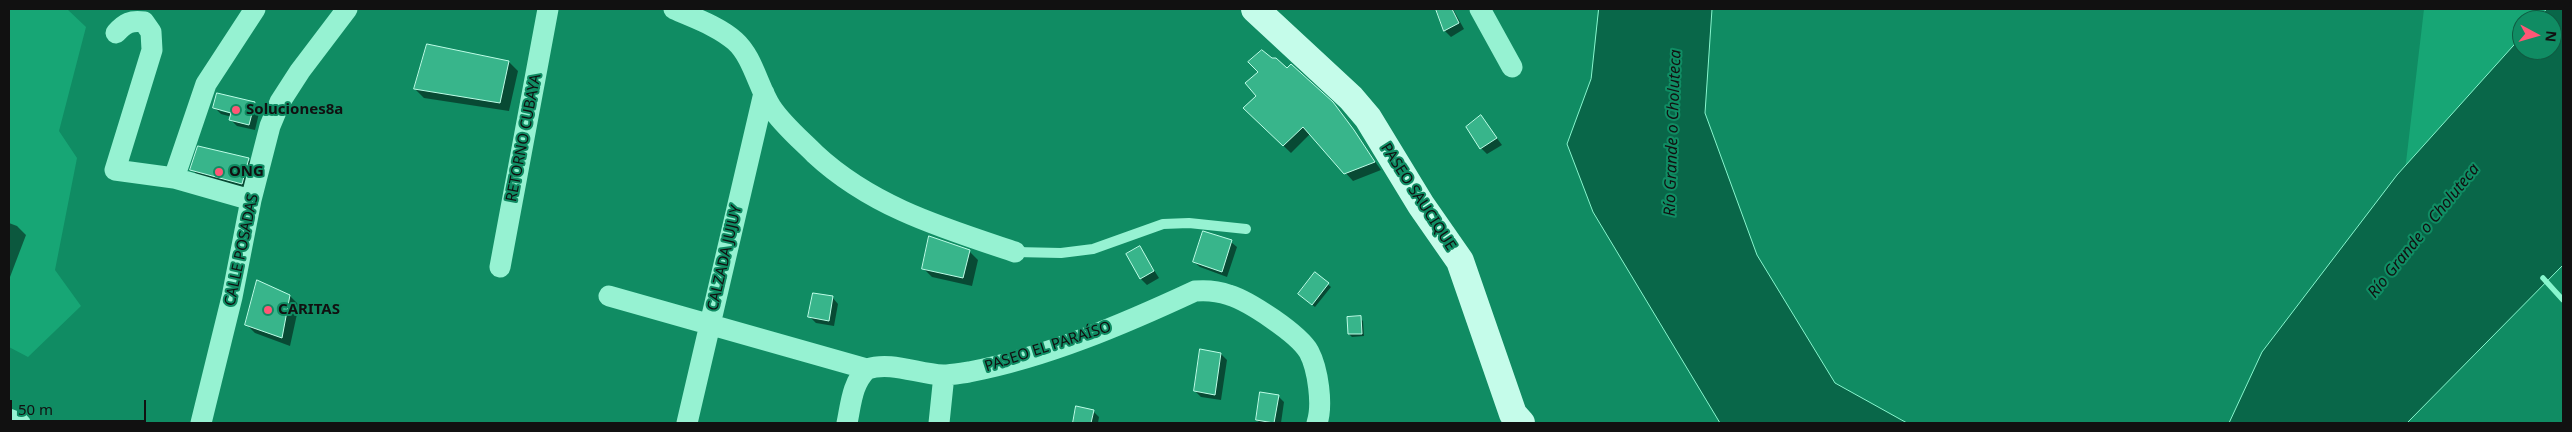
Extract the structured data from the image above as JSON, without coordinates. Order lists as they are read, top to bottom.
{
  "streets": {
    "street": [
      "RETORNO CUBAYA",
      "PASEO SAUCIQUE",
      "CALLE POSADAS",
      "CALZADA JUJUY",
      "PASEO EL PARAÍSO"
    ]
  },
  "crossings": [
    ["CALZADA JUJUY", "PASEO EL PARAÍSO"]
  ],
  "water": ["Río Grande o Choluteca"],
  "places": ["Soluciones8a", "ONG", "CARITAS"],
  "scale_bar": "50 m",
  "north": "right"
}
